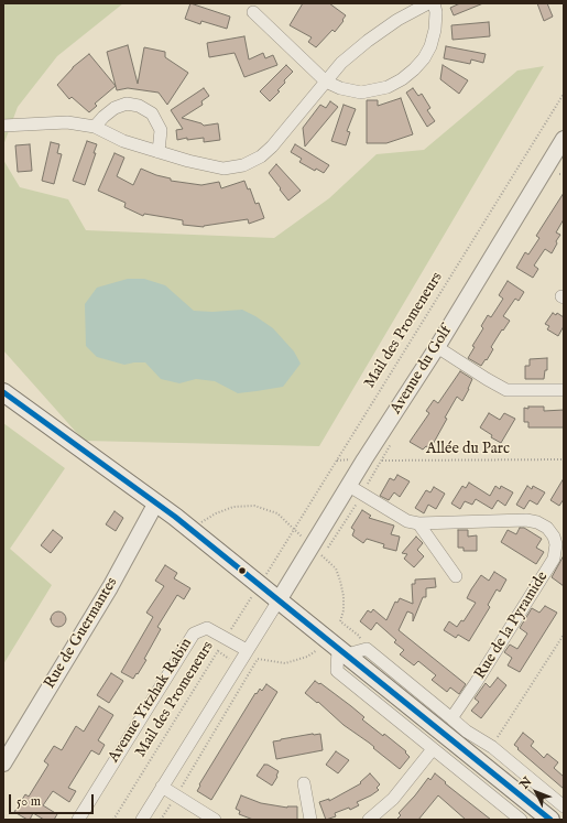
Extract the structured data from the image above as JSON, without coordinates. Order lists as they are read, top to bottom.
{
  "streets": {
    "street": [
      "Avenue du Golf",
      "Rue de la Pyramide",
      "Rue de Guermantes",
      "Avenue Yitzhak Rabin"
    ],
    "path": ["Mail des Promeneurs", "Allée du Parc"]
  },
  "crossings": [
    ["Mail des Promeneurs", "Avenue Yitzhak Rabin"],
    ["Avenue du Golf", "Rue de la Pyramide"]
  ],
  "scale_bar": "50 m",
  "north": "top left"
}
